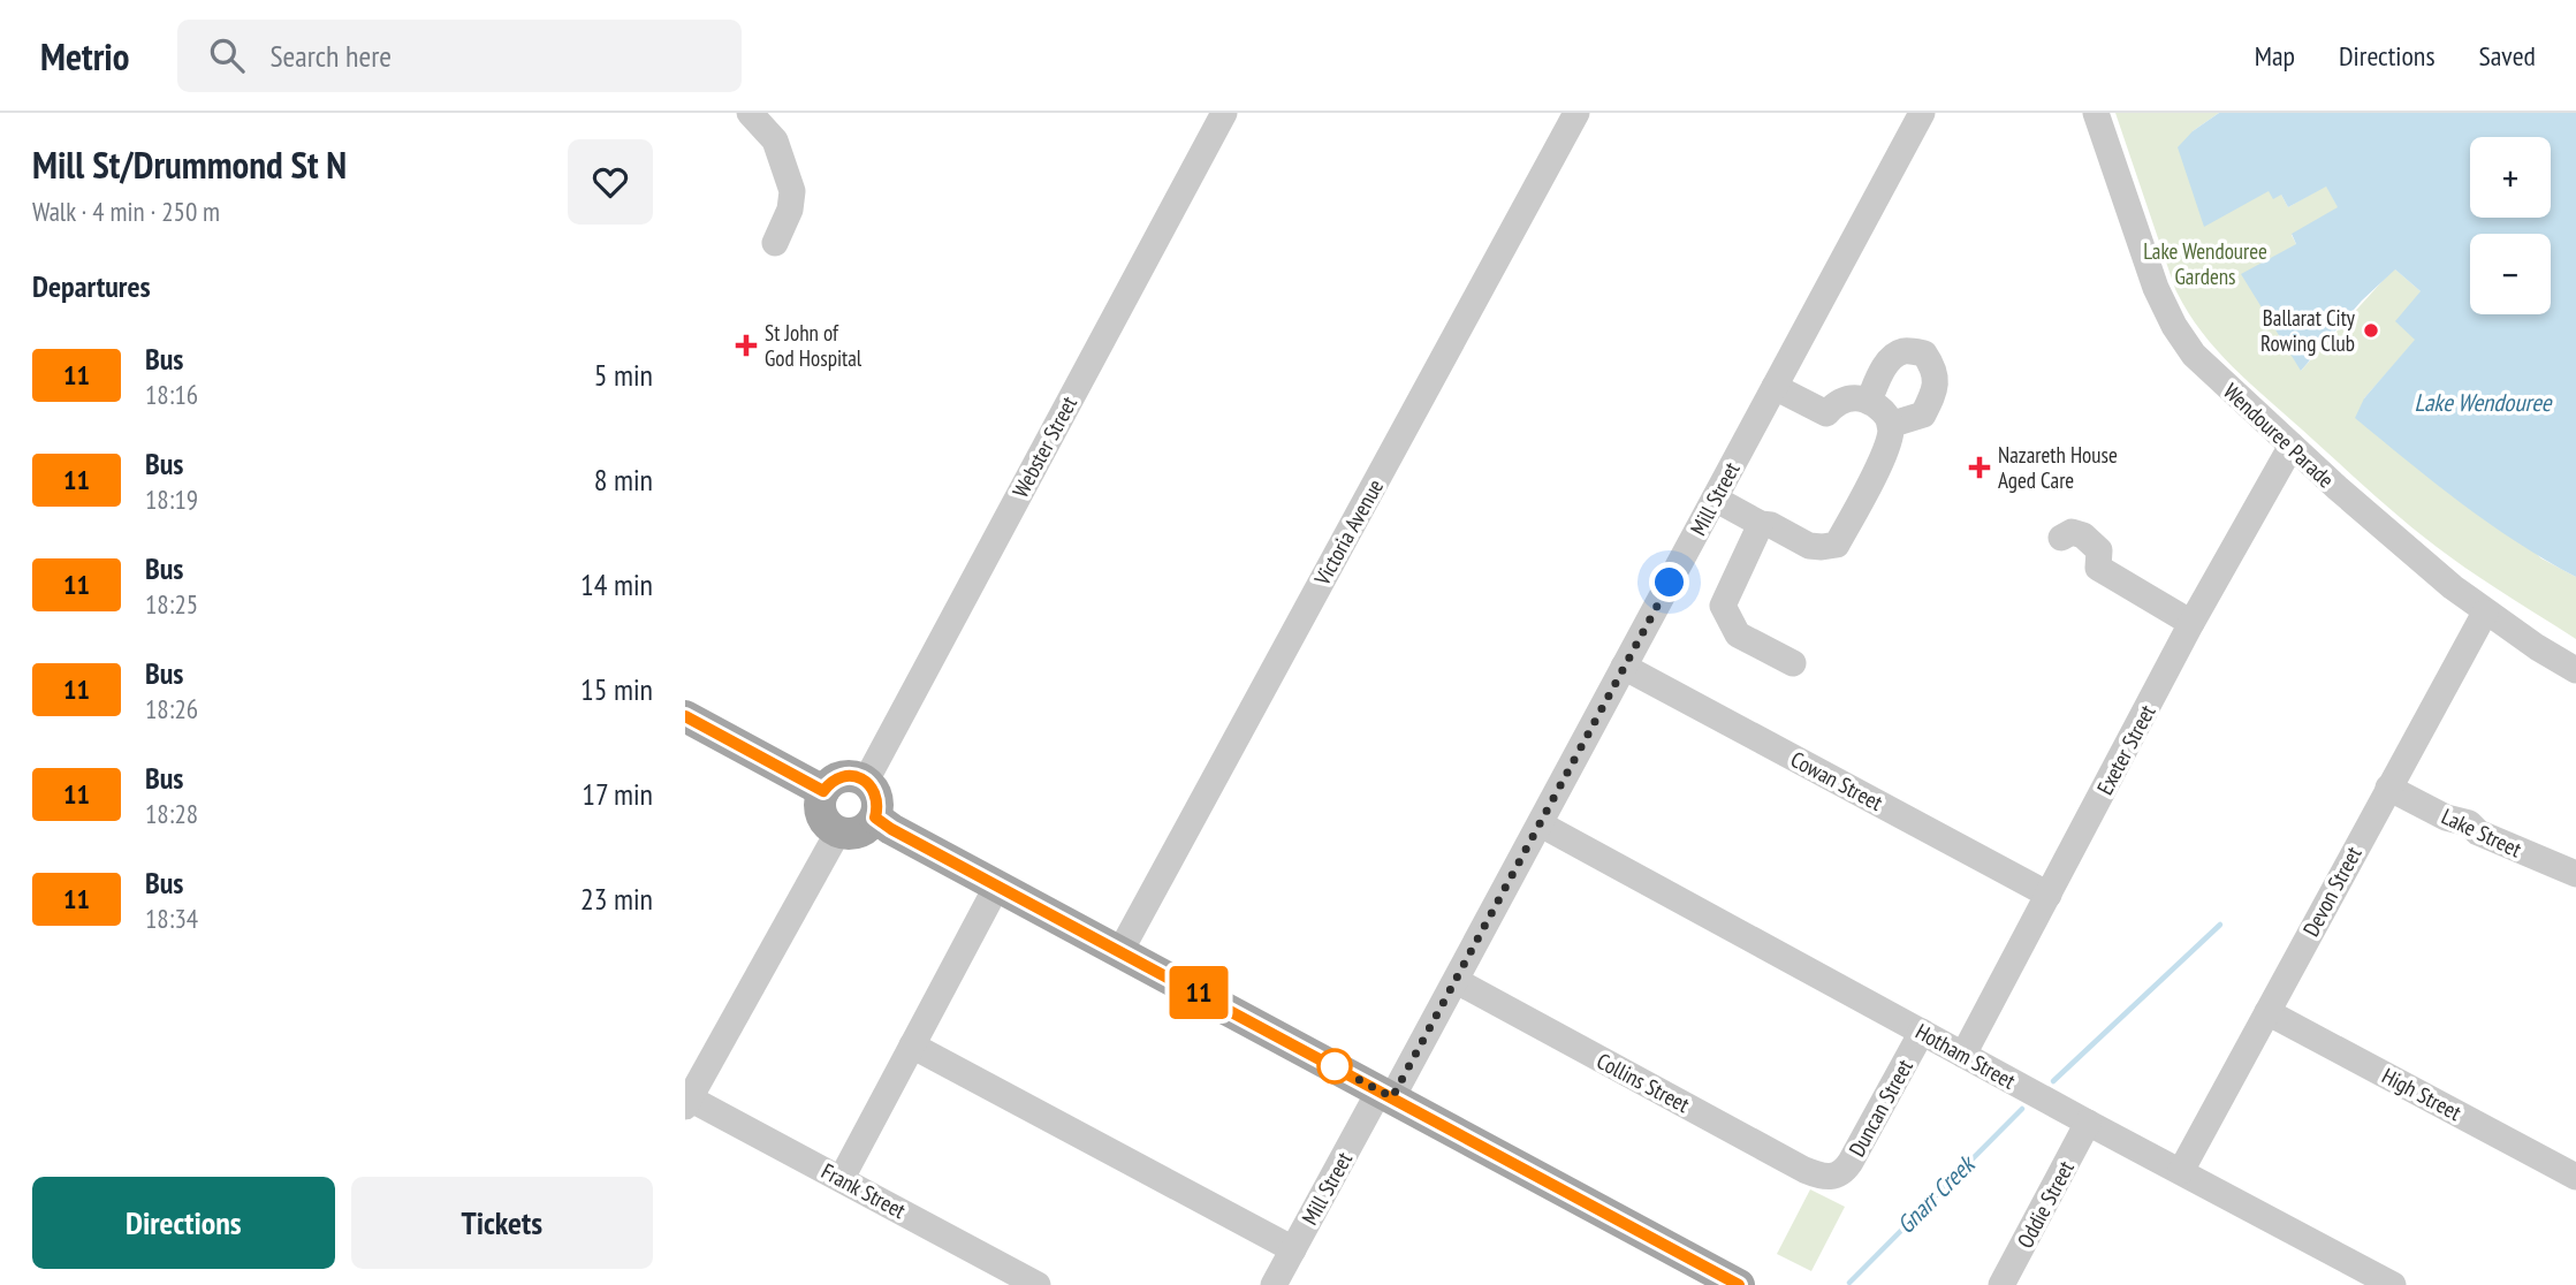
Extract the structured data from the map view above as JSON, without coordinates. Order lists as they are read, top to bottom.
{
  "streets": {
    "street": [
      "Wendouree Parade",
      "Webster Street",
      "Mill Street",
      "Victoria Avenue",
      "Exeter Street",
      "Cowan Street",
      "Lake Street",
      "Devon Street",
      "Hotham Street",
      "Collins Street",
      "High Street",
      "Duncan Street",
      "Frank Street",
      "Oddie Street"
    ]
  },
  "crossings": [
    ["Wendouree Parade", "Exeter Street"],
    ["Wendouree Parade", "Devon Street"],
    ["Mill Street", "Cowan Street"],
    ["Mill Street", "Hotham Street"],
    ["Mill Street", "Collins Street"],
    ["Exeter Street", "Cowan Street"],
    ["Exeter Street", "Hotham Street"],
    ["Lake Street", "Devon Street"],
    ["Devon Street", "Hotham Street"],
    ["Devon Street", "High Street"],
    ["Hotham Street", "Duncan Street"],
    ["Hotham Street", "Oddie Street"],
    ["Collins Street", "Duncan Street"]
  ],
  "water": ["Lake Wendouree", "Gnarr Creek"],
  "parks": ["Lake Wendouree Gardens"],
  "places": {
    "other": ["Ballarat City Rowing Club"],
    "health": ["St John of God Hospital", "Nazareth House Aged Care"]
  },
  "lines": ["bus line 11"],
  "page": {
    "header": "Metrio",
    "search": "Search here",
    "nav": ["Map", "Directions", "Saved"],
    "heading": [
      ["Mill St/Drummond St N", "Walk · 4 min · 250 m"],
      "Departures"
    ],
    "on_map": "11",
    "map_buttons": ["+", "−"],
    "list": [
      {
        "mark": "11",
        "name": "Bus",
        "note": "18:16",
        "value": "5 min"
      },
      {
        "mark": "11",
        "name": "Bus",
        "note": "18:19",
        "value": "8 min"
      },
      {
        "mark": "11",
        "name": "Bus",
        "note": "18:25",
        "value": "14 min"
      },
      {
        "mark": "11",
        "name": "Bus",
        "note": "18:26",
        "value": "15 min"
      },
      {
        "mark": "11",
        "name": "Bus",
        "note": "18:28",
        "value": "17 min"
      },
      {
        "mark": "11",
        "name": "Bus",
        "note": "18:34",
        "value": "23 min"
      }
    ],
    "buttons": ["Directions", "Tickets"]
  }
}
